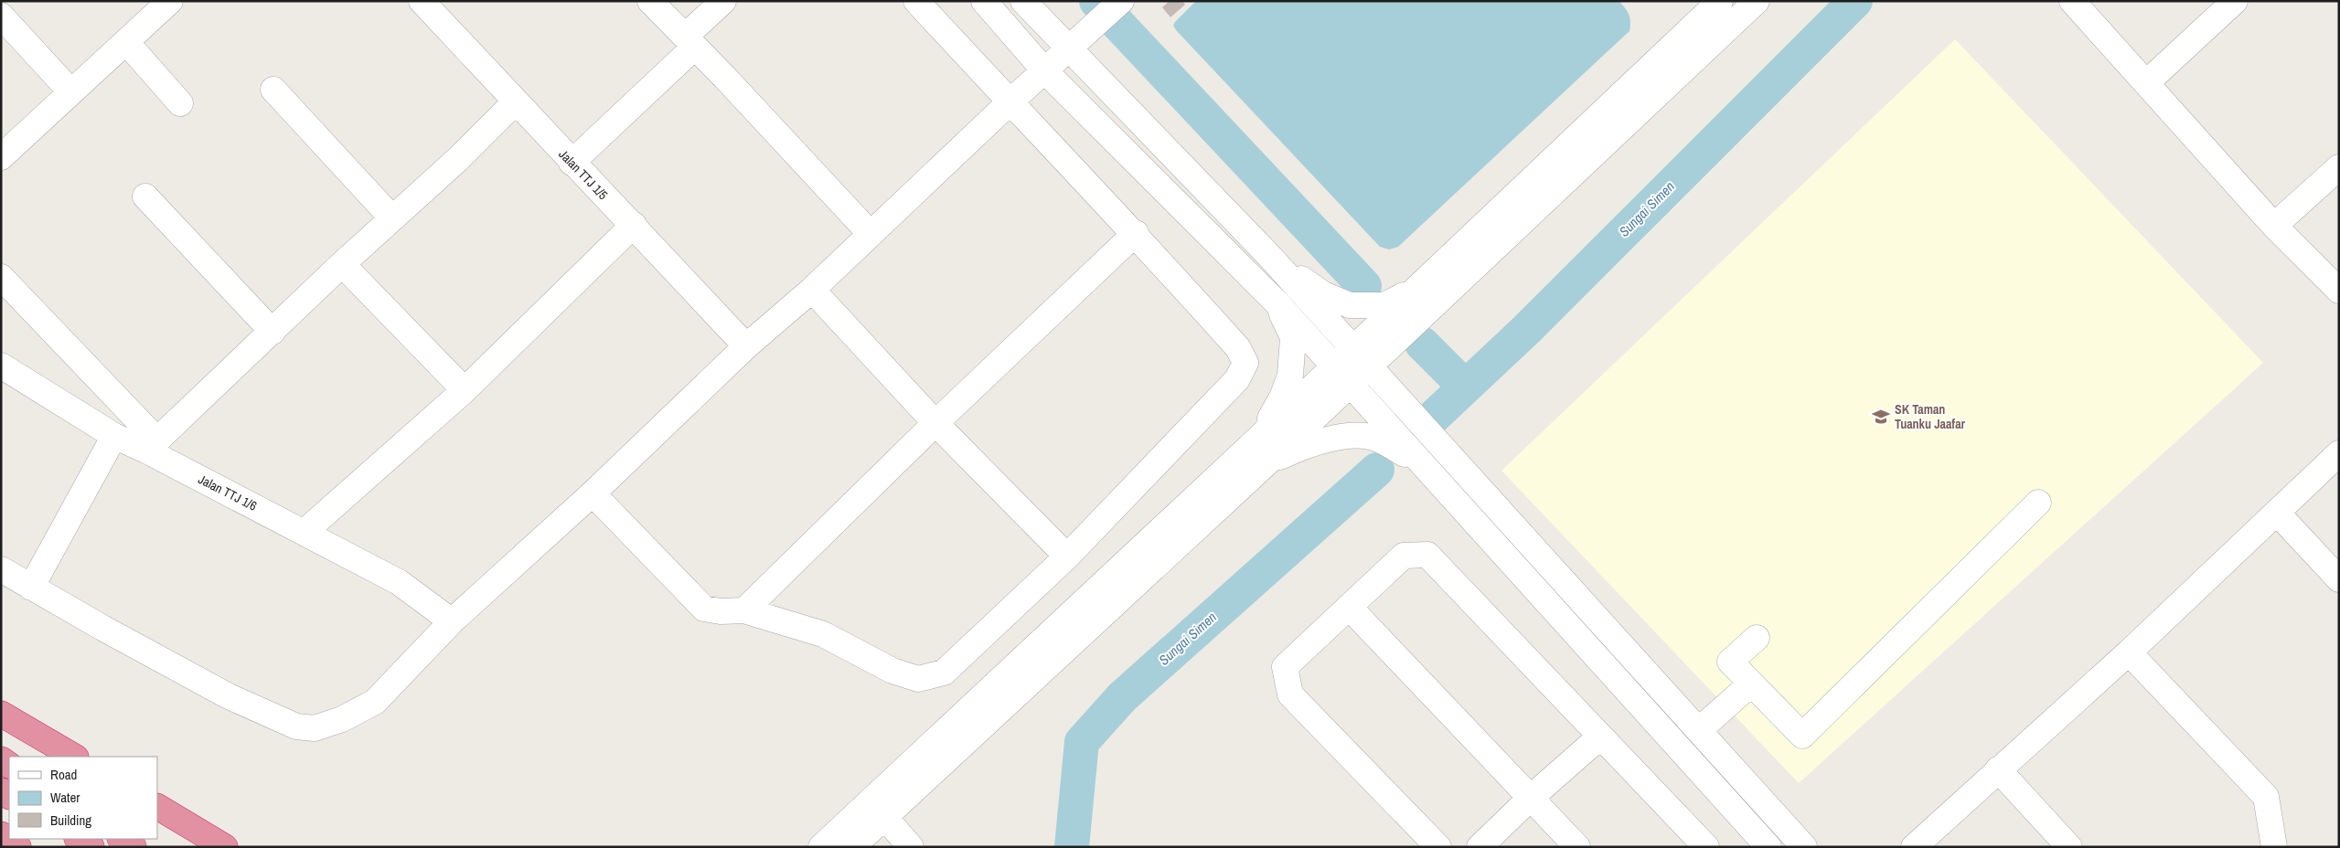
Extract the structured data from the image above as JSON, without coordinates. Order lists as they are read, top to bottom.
{
  "streets": {
    "street": ["Jalan TTJ 1/5", "Jalan TTJ 1/6"]
  },
  "water": ["Sungai Simen"],
  "places": {
    "school or university": ["SK Taman Tuanku Jaafar"]
  },
  "legend": ["Road", "Water", "Building"]
}
